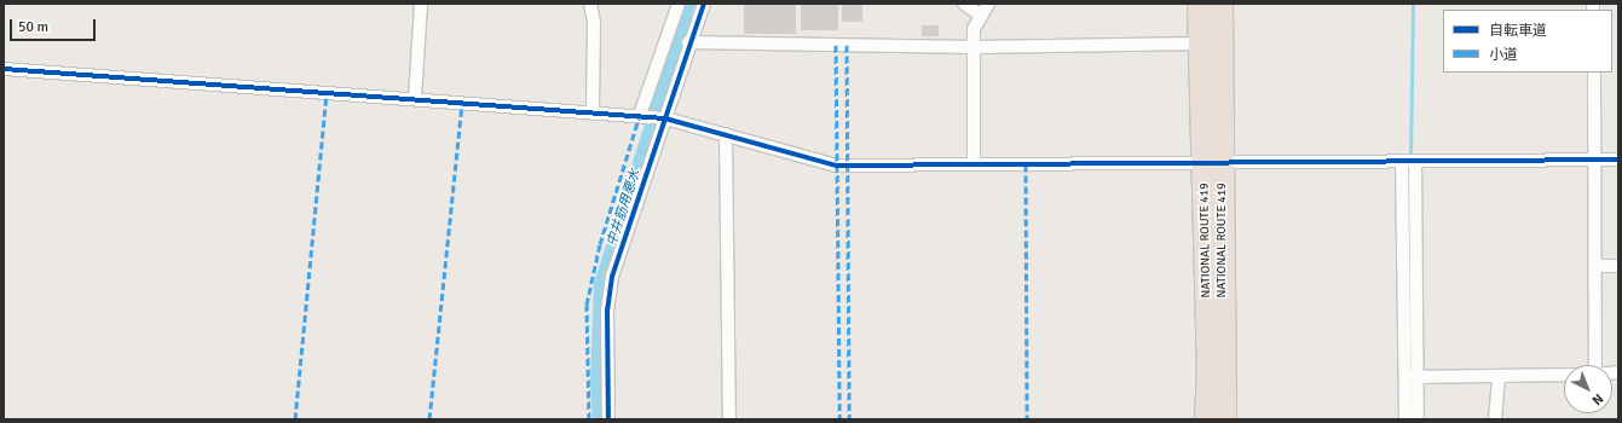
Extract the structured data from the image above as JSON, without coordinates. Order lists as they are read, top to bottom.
{
  "streets": {
    "highway": ["NATIONAL ROUTE 419"]
  },
  "water": ["中井筋用悪水"],
  "legend": ["自転車道", "小道"],
  "scale_bar": "50 m",
  "north": "bottom right"
}
